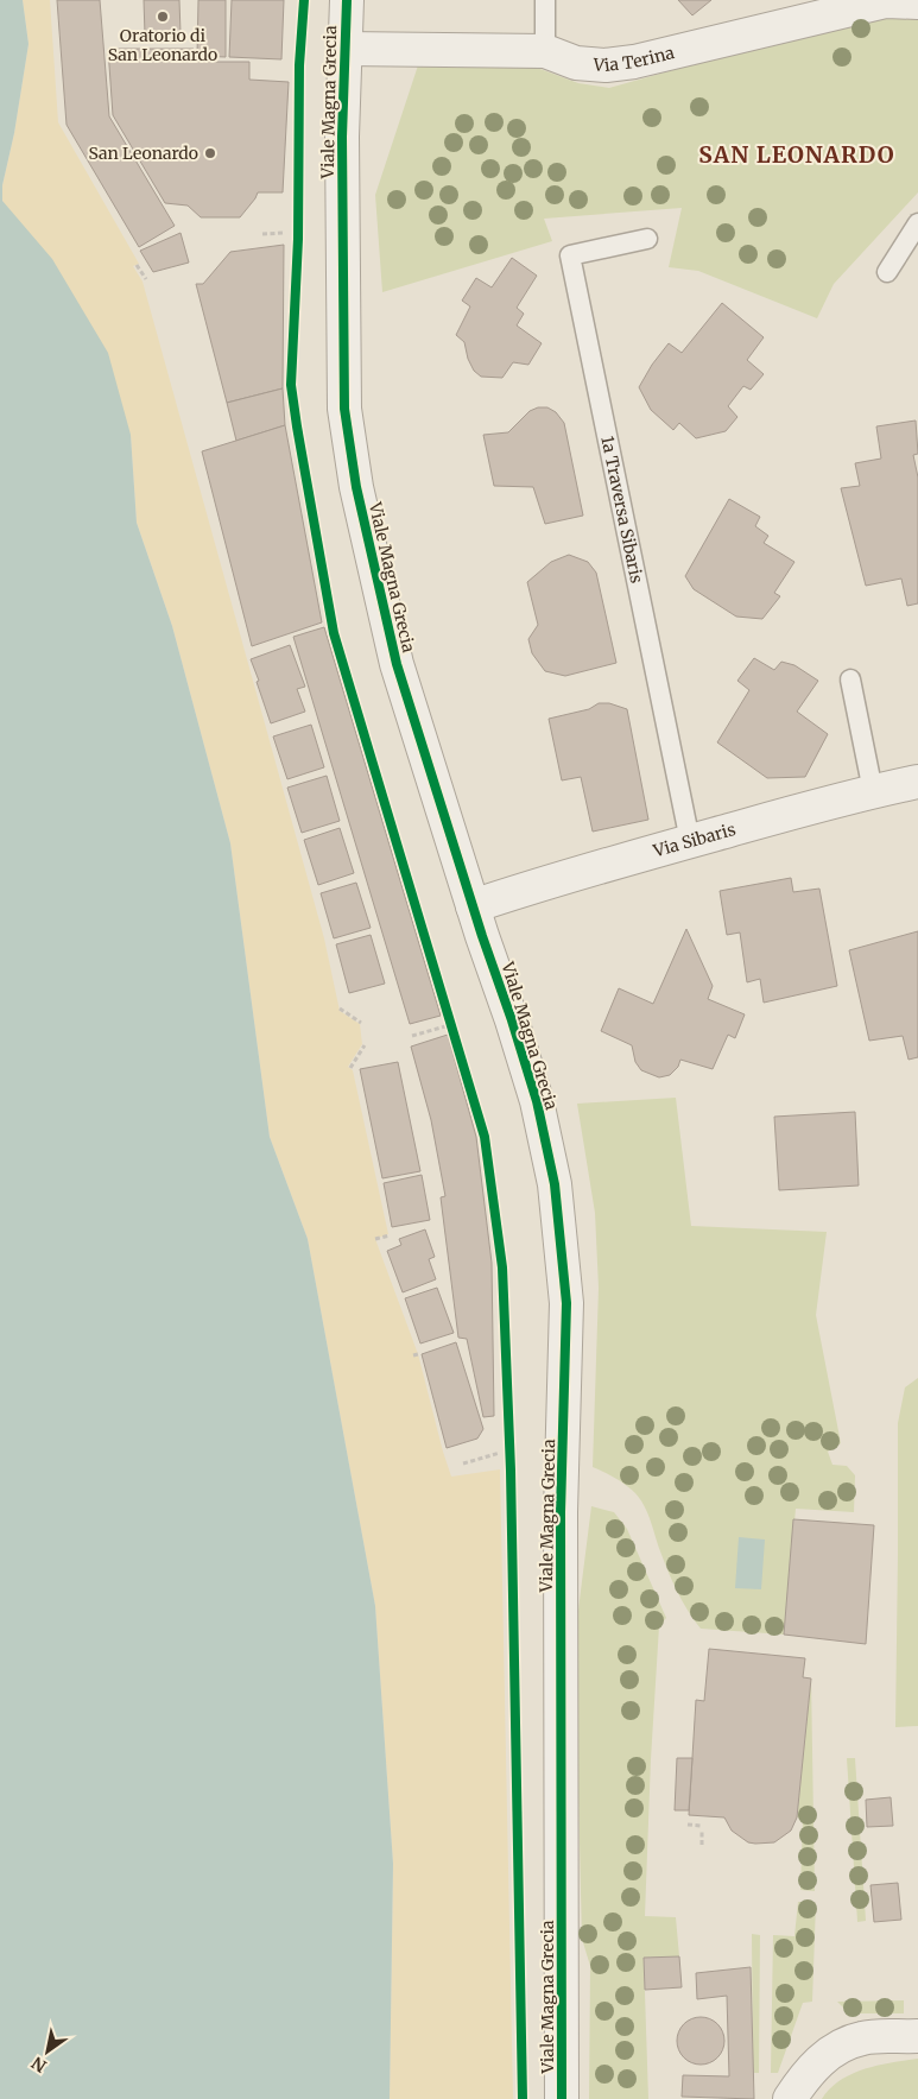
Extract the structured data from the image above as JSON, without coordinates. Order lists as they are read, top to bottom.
{
  "streets": {
    "street": ["Via Terina", "Viale Magna Grecia", "Via Sibaris"],
    "lane": ["1a Traversa Sibaris"]
  },
  "crossings": [
    ["Via Terina", "Viale Magna Grecia"],
    ["Viale Magna Grecia", "Via Sibaris"],
    ["1a Traversa Sibaris", "Via Sibaris"]
  ],
  "districts": ["SAN LEONARDO"],
  "places": ["Oratorio di San Leonardo", "San Leonardo"],
  "north": "bottom left"
}
